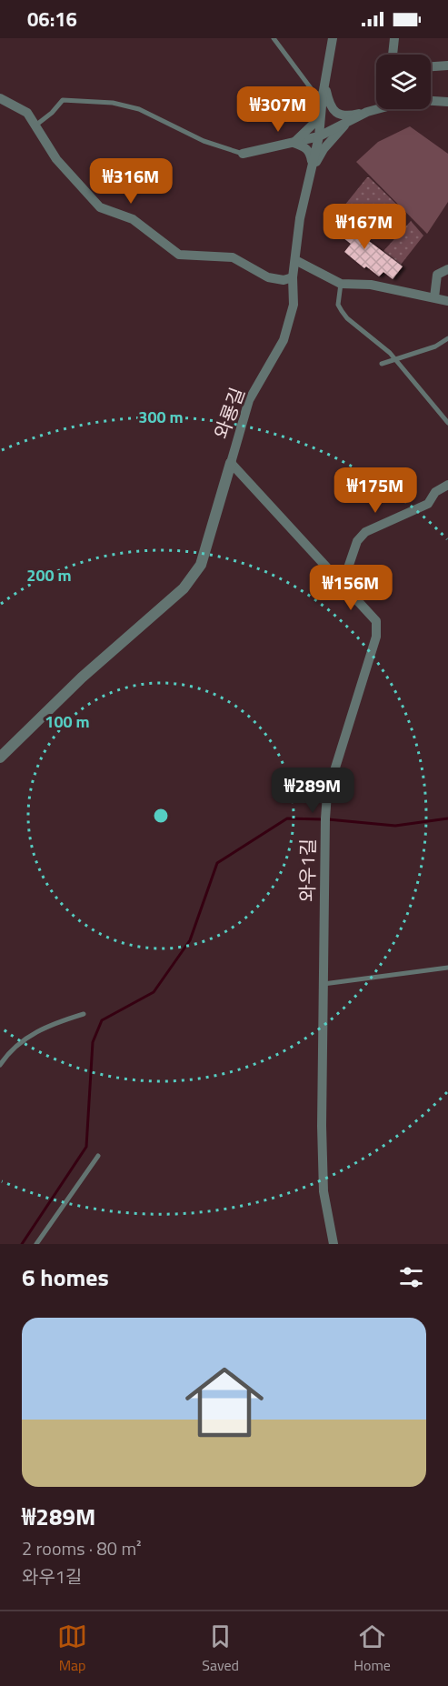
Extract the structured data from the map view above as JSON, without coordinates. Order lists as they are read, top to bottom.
{
  "streets": {
    "street": ["와룡길", "와우1길"]
  },
  "crossings": [
    ["와룡길", "와우1길"]
  ],
  "page": {
    "status": "06:16",
    "price": [
      "₩307M",
      "₩316M",
      "₩167M",
      "₩175M",
      "₩156M",
      "₩289M"
    ],
    "heading": "6 homes",
    "list": [
      {
        "name": "₩289M",
        "note": "2 rooms · 80 m² · 와우1길"
      }
    ],
    "tabs": ["Map", "Saved", "Home"]
  },
  "rings": ["300 m", "200 m", "100 m"]
}
